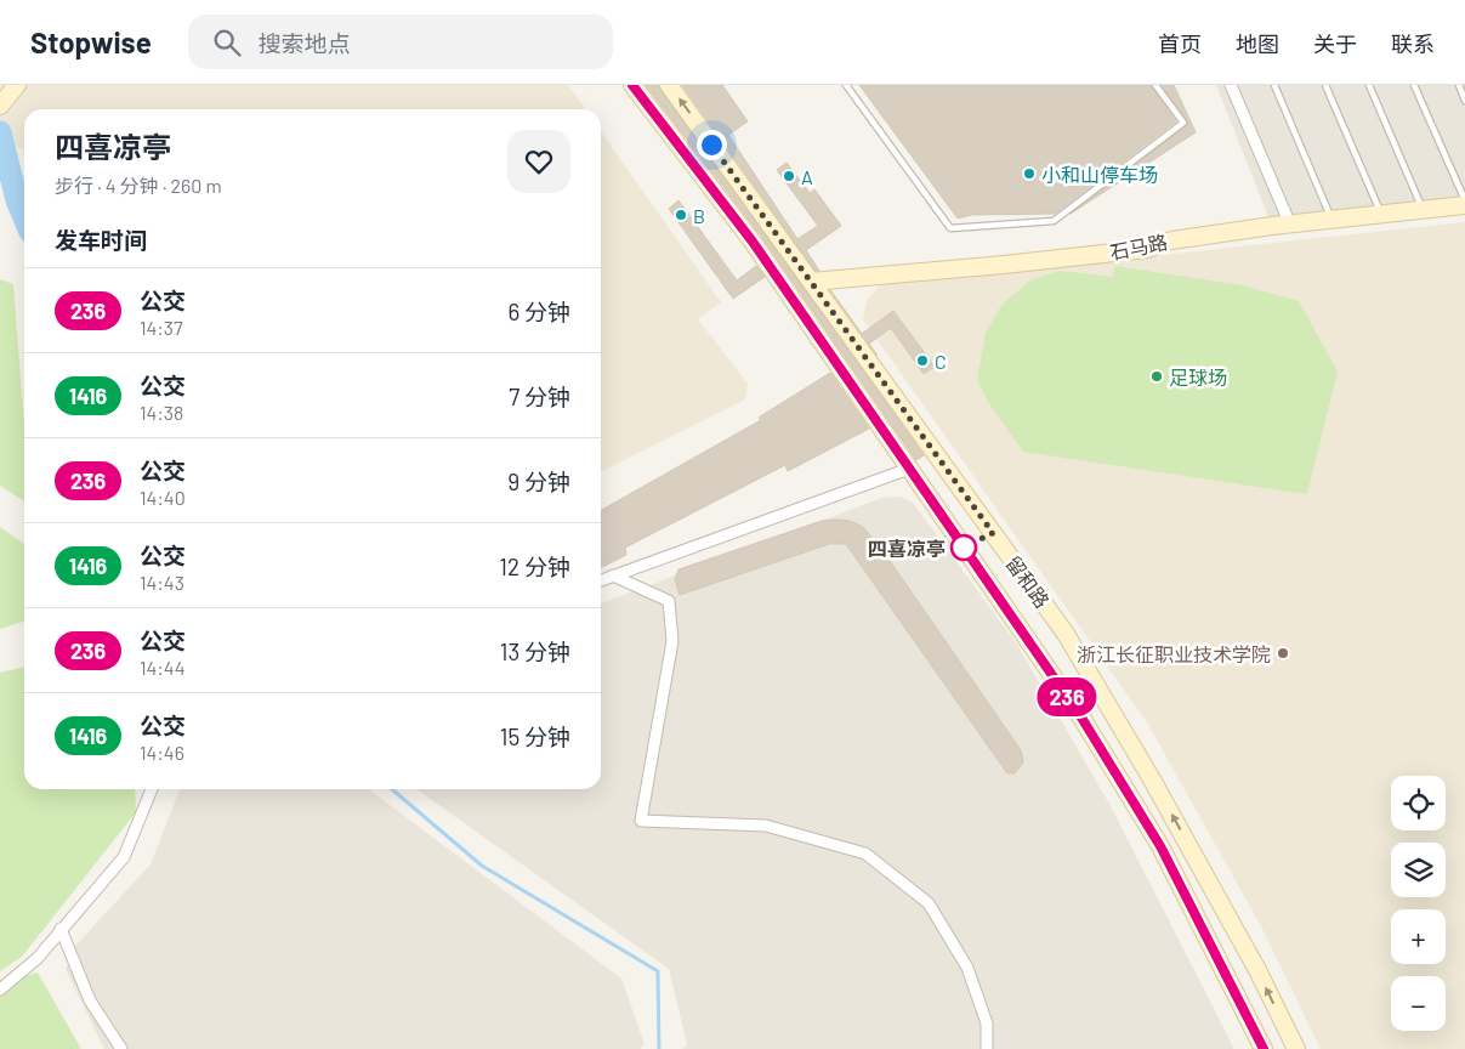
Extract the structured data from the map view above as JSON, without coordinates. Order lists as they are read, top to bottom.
{
  "streets": {
    "main road": ["石马路", "留和路"]
  },
  "crossings": [
    ["石马路", "留和路"]
  ],
  "places": [
    "小和山停车场",
    "A",
    "B",
    "C",
    "足球场",
    "四喜凉亭",
    "浙江长征职业技术学院"
  ],
  "lines": ["bus line 236"],
  "page": {
    "header": "Stopwise",
    "search": "搜索地点",
    "nav": [
      "首页",
      "地图",
      "关于",
      "联系"
    ],
    "on_map": "236",
    "heading": [
      ["四喜凉亭", "步行 · 4 分钟 · 260 m"],
      "发车时间"
    ],
    "list": [
      {
        "mark": "236",
        "name": "公交",
        "note": "14:37",
        "value": "6 分钟"
      },
      {
        "mark": "1416",
        "name": "公交",
        "note": "14:38",
        "value": "7 分钟"
      },
      {
        "mark": "236",
        "name": "公交",
        "note": "14:40",
        "value": "9 分钟"
      },
      {
        "mark": "1416",
        "name": "公交",
        "note": "14:43",
        "value": "12 分钟"
      },
      {
        "mark": "236",
        "name": "公交",
        "note": "14:44",
        "value": "13 分钟"
      },
      {
        "mark": "1416",
        "name": "公交",
        "note": "14:46",
        "value": "15 分钟"
      }
    ],
    "map_buttons": ["+", "−"]
  }
}
